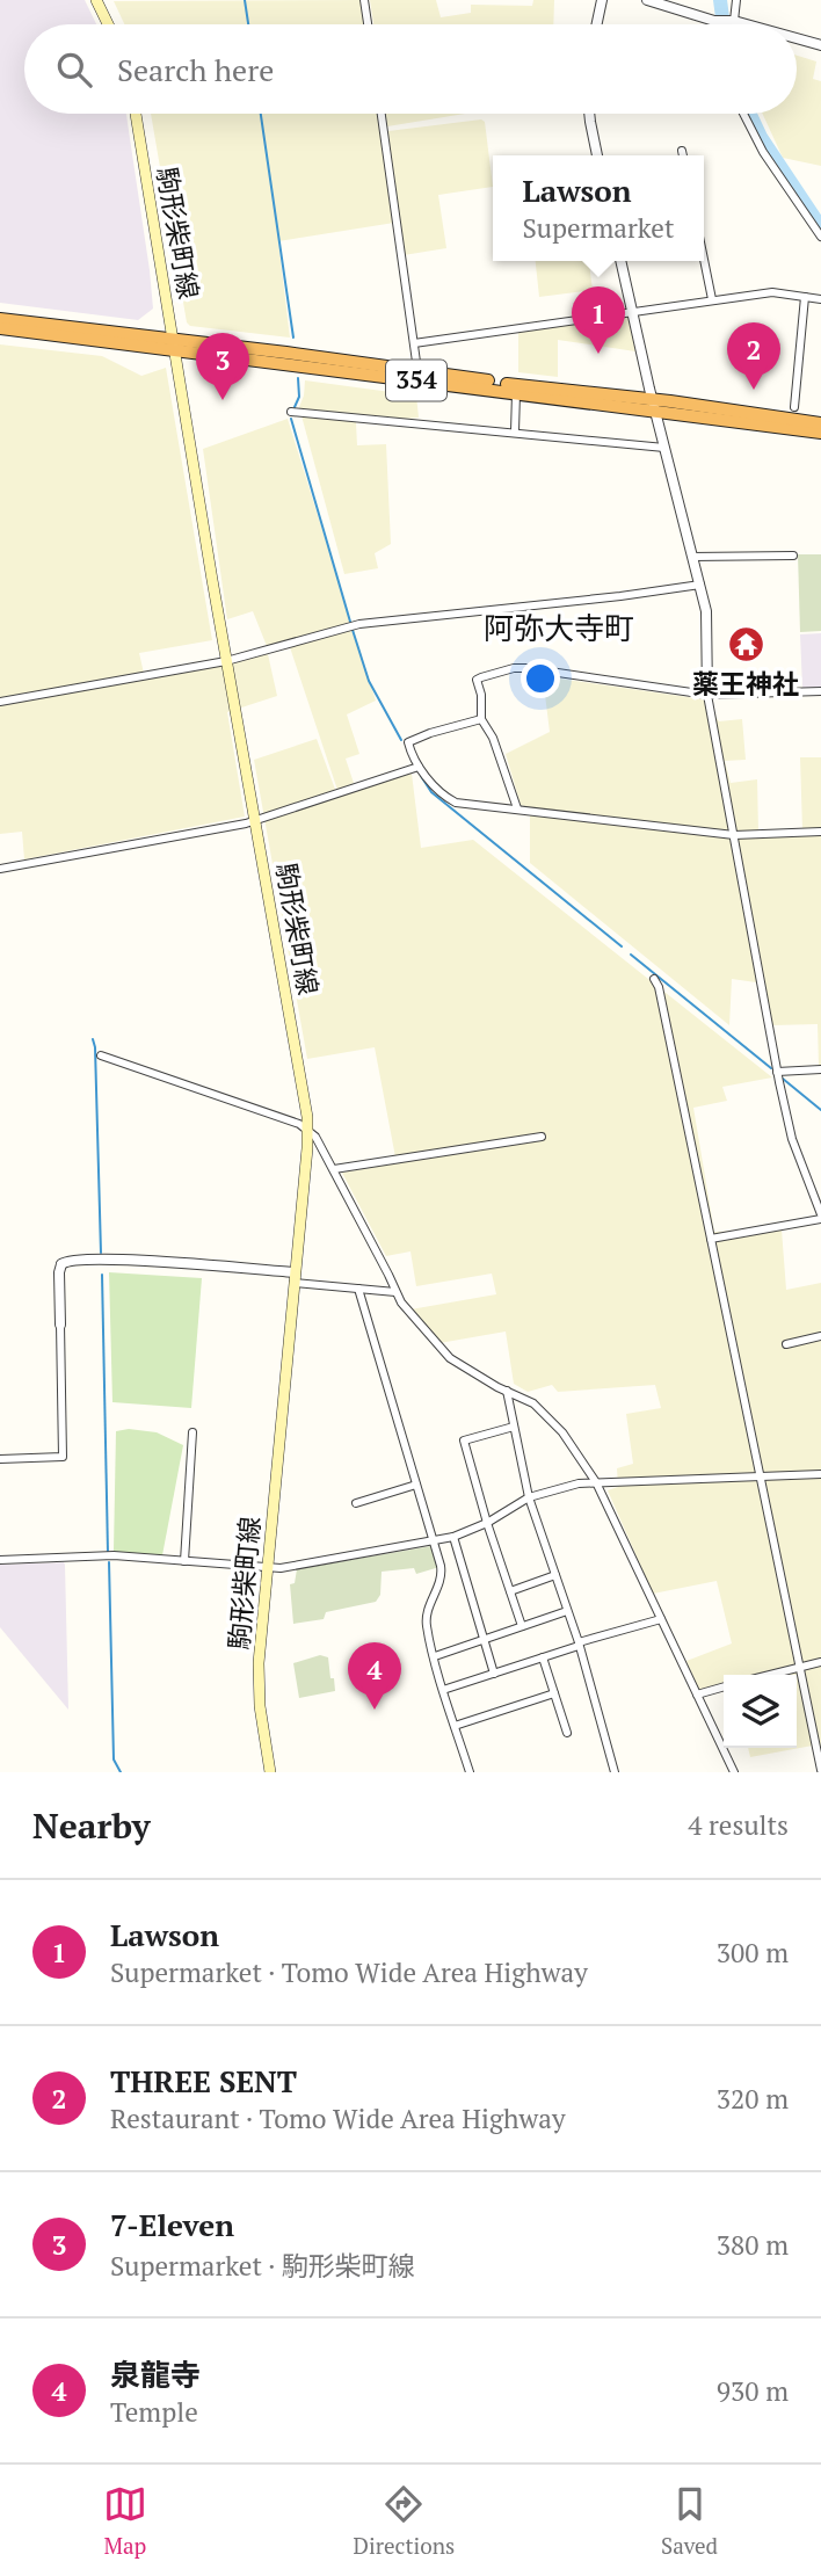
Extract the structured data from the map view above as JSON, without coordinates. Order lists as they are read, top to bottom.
{
  "streets": {
    "highway": ["354"],
    "main road": ["駒形柴町線"]
  },
  "crossings": [
    ["駒形柴町線", "354"]
  ],
  "districts": ["阿弥大寺町"],
  "places": {
    "temple": ["薬王神社"]
  },
  "page": {
    "search": "Search here",
    "popup": ["Lawson", "Supermarket"],
    "pins": [
      "1",
      "2",
      "3",
      "4"
    ],
    "heading": ["Nearby", "4 results"],
    "list": [
      {
        "mark": "1",
        "name": "Lawson",
        "note": "Supermarket · Tomo Wide Area Highway",
        "value": "300 m"
      },
      {
        "mark": "2",
        "name": "THREE SENT",
        "note": "Restaurant · Tomo Wide Area Highway",
        "value": "320 m"
      },
      {
        "mark": "3",
        "name": "7-Eleven",
        "note": "Supermarket · 駒形柴町線",
        "value": "380 m"
      },
      {
        "mark": "4",
        "name": "泉龍寺",
        "note": "Temple",
        "value": "930 m"
      }
    ],
    "nav": ["Map", "Directions", "Saved"]
  }
}
